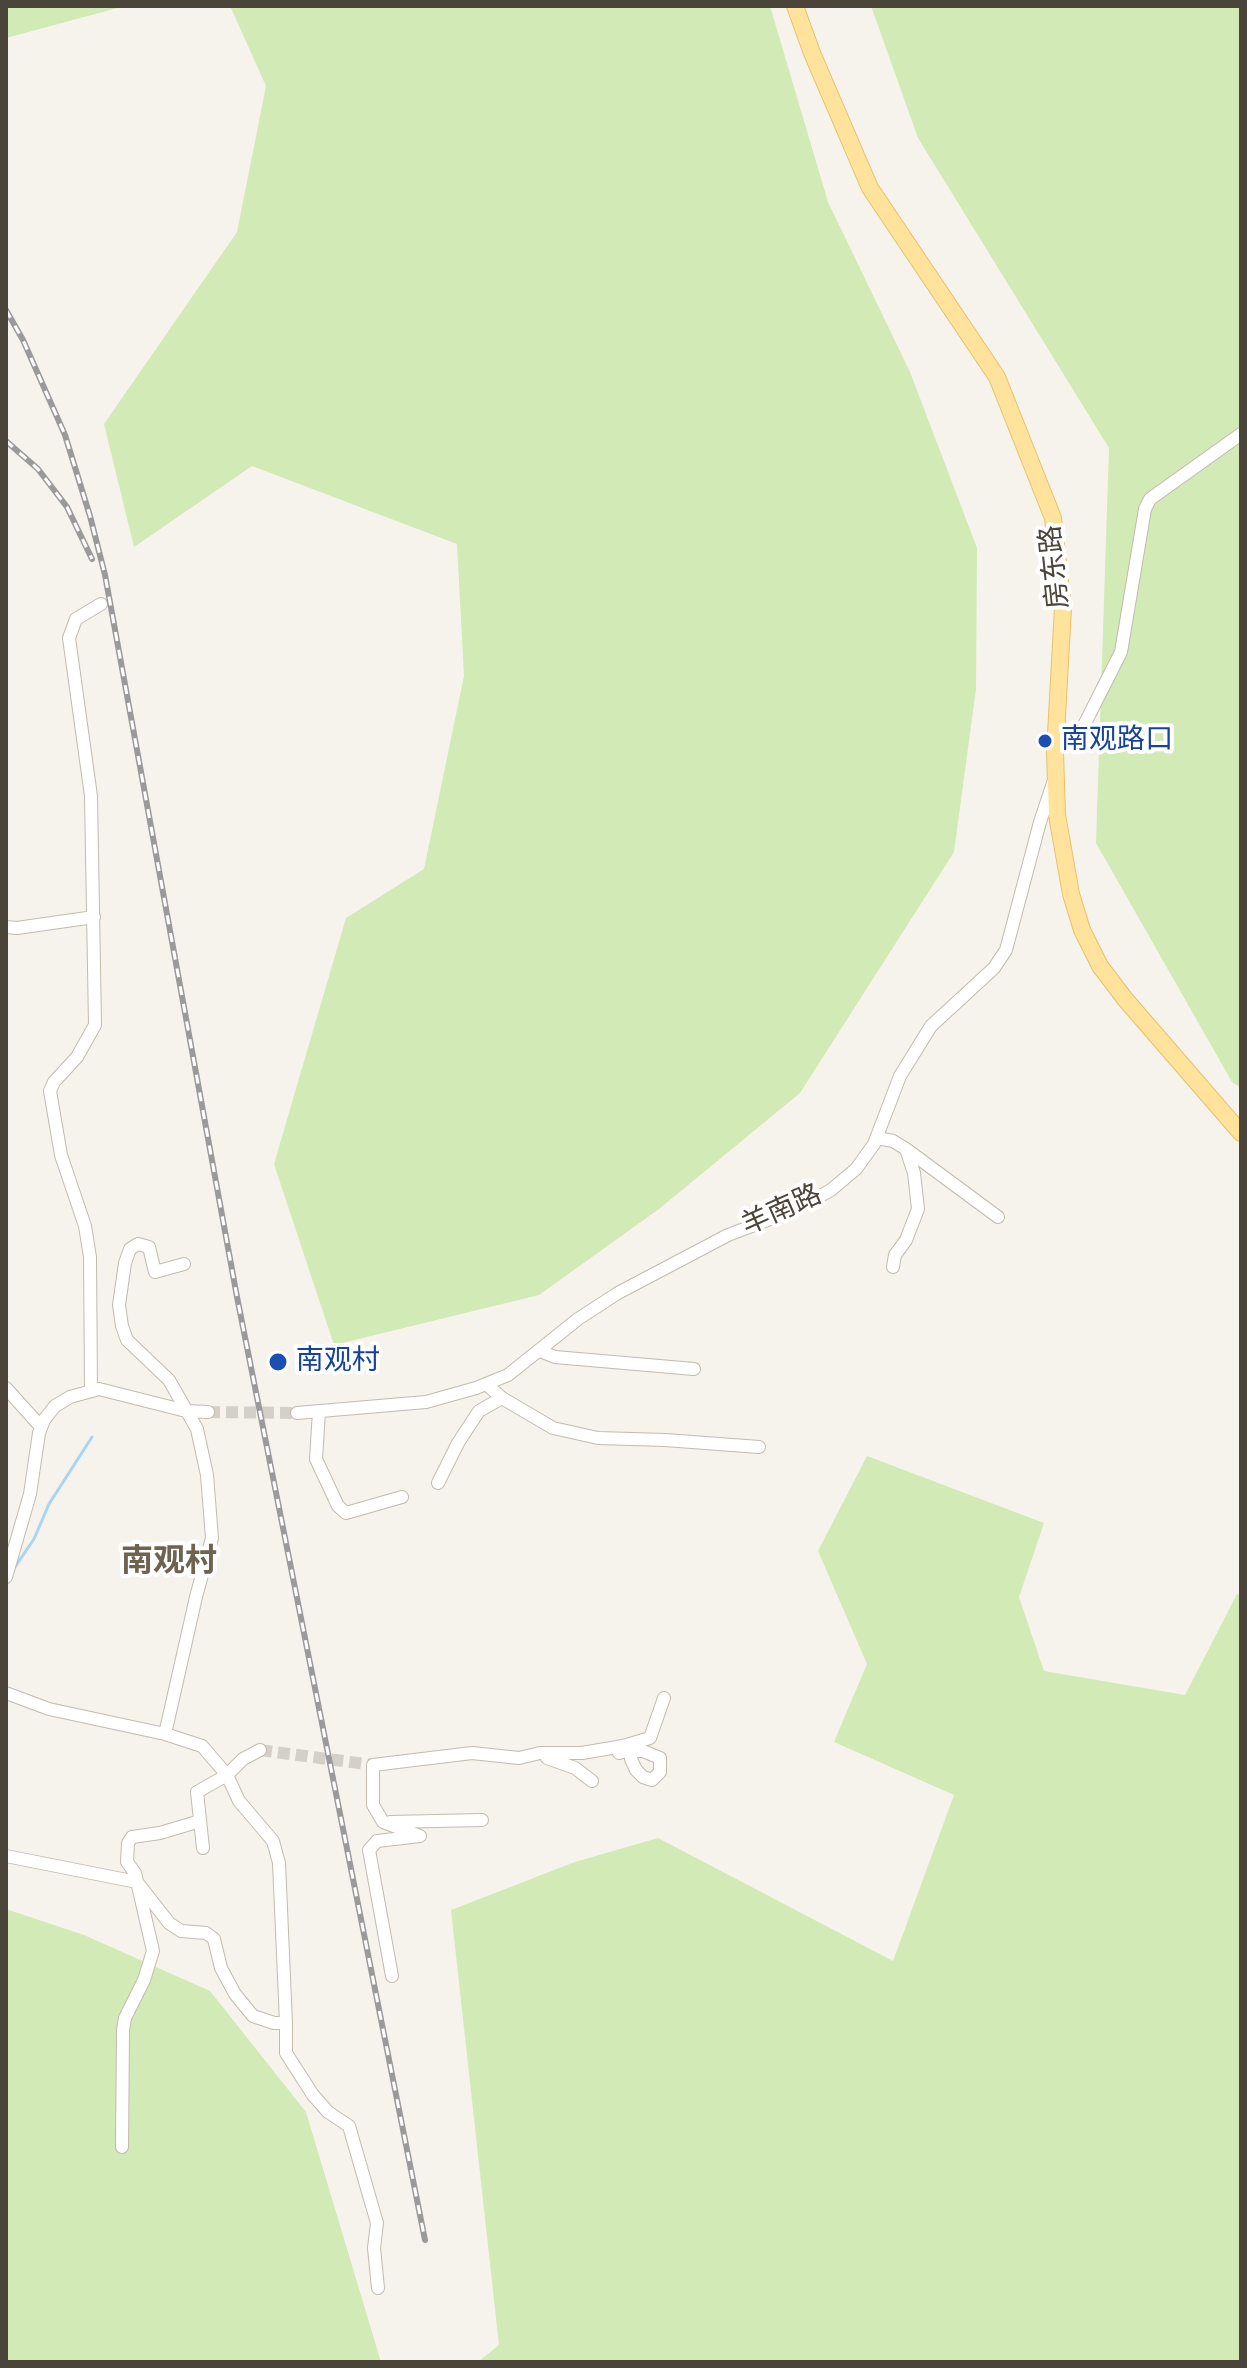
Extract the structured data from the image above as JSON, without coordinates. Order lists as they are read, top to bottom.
{
  "streets": {
    "main road": ["房东路"],
    "street": ["羊南路"]
  },
  "crossings": [
    ["房东路", "羊南路"]
  ],
  "districts": ["南观村"],
  "places": ["南观路口", "南观村"]
}
